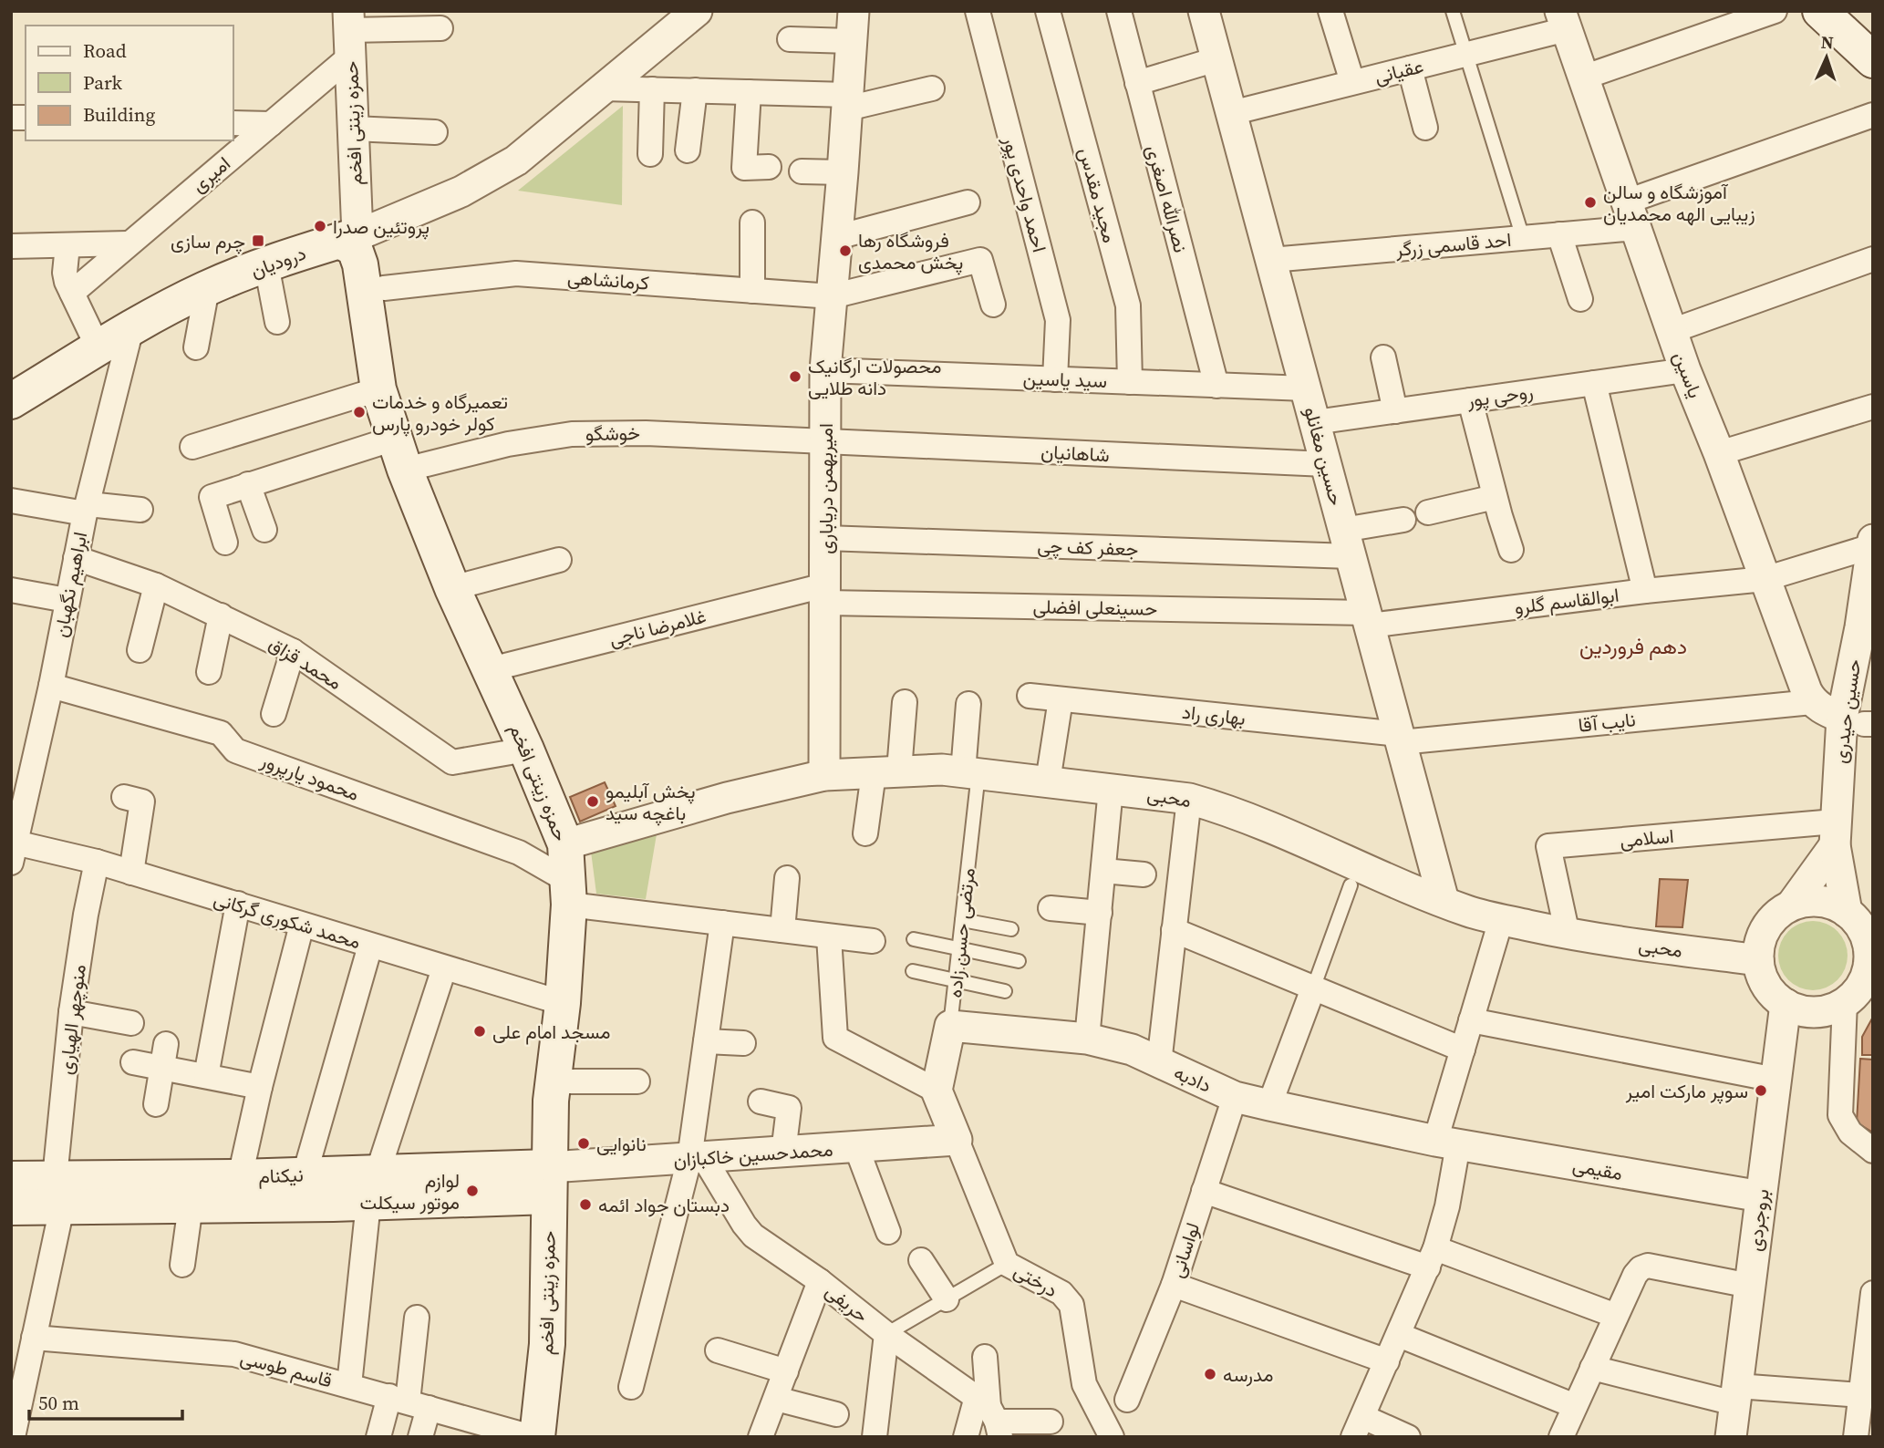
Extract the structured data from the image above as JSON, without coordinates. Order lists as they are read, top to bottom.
{
  "streets": {
    "main road": ["حمزه زینتی افخم", "درودیان", "نیکنام"],
    "street": [
      "عقیانی",
      "امیری",
      "احمد واحدی پور",
      "مجید مقدس",
      "نصرالله اصغری",
      "احد قاسمی زرگر",
      "کرمانشاهی",
      "یاسین",
      "سید یاسین",
      "روحی پور",
      "خوشگو",
      "شاهانیان",
      "حسین مغانلو",
      "امیربهمن دریاباری",
      "جعفر کف چی",
      "ابراهیم نگهبان",
      "ابوالقاسم گلرو",
      "حسینعلی افضلی",
      "غلامرضا ناجی",
      "محمد قزاق",
      "حسین حیدری",
      "بهاری راد",
      "نایب آقا",
      "محمود یارپرور",
      "محبی",
      "اسلامی",
      "محمد شکوری گرکانی",
      "مرتضی حسن زاده",
      "منوچهر الهیاری",
      "دادبه",
      "محمدحسین خاکبازان",
      "مقیمی",
      "بروجردی",
      "لواسانی",
      "درختی",
      "حریفی",
      "قاسم طوسی"
    ]
  },
  "crossings": [
    ["عقیانی", "یاسین"],
    ["عقیانی", "حسین مغانلو"],
    ["حمزه زینتی افخم", "امیری"],
    ["حمزه زینتی افخم", "درودیان"],
    ["حمزه زینتی افخم", "خوشگو"],
    ["حمزه زینتی افخم", "غلامرضا ناجی"],
    ["حمزه زینتی افخم", "محمد قزاق"],
    ["حمزه زینتی افخم", "محمود یارپرور"],
    ["حمزه زینتی افخم", "محبی"],
    ["حمزه زینتی افخم", "محمد شکوری گرکانی"],
    ["حمزه زینتی افخم", "محمدحسین خاکبازان"],
    ["حمزه زینتی افخم", "نیکنام"],
    ["احمد واحدی پور", "سید یاسین"],
    ["مجید مقدس", "سید یاسین"],
    ["نصرالله اصغری", "سید یاسین"],
    ["احد قاسمی زرگر", "یاسین"],
    ["احد قاسمی زرگر", "حسین مغانلو"],
    ["درودیان", "ابراهیم نگهبان"],
    ["کرمانشاهی", "امیربهمن دریاباری"],
    ["یاسین", "روحی پور"],
    ["یاسین", "ابوالقاسم گلرو"],
    ["یاسین", "نایب آقا"],
    ["سید یاسین", "حسین مغانلو"],
    ["سید یاسین", "امیربهمن دریاباری"],
    ["روحی پور", "حسین مغانلو"],
    ["خوشگو", "شاهانیان"],
    ["خوشگو", "امیربهمن دریاباری"],
    ["شاهانیان", "حسین مغانلو"],
    ["شاهانیان", "امیربهمن دریاباری"],
    ["حسین مغانلو", "جعفر کف چی"],
    ["حسین مغانلو", "ابوالقاسم گلرو"],
    ["حسین مغانلو", "حسینعلی افضلی"],
    ["حسین مغانلو", "بهاری راد"],
    ["حسین مغانلو", "نایب آقا"],
    ["حسین مغانلو", "محبی"],
    ["امیربهمن دریاباری", "جعفر کف چی"],
    ["امیربهمن دریاباری", "حسینعلی افضلی"],
    ["امیربهمن دریاباری", "غلامرضا ناجی"],
    ["امیربهمن دریاباری", "محبی"],
    ["ابراهیم نگهبان", "محمد قزاق"],
    ["ابراهیم نگهبان", "محمود یارپرور"],
    ["ابراهیم نگهبان", "محمد شکوری گرکانی"],
    ["ابوالقاسم گلرو", "حسینعلی افضلی"],
    ["ابوالقاسم گلرو", "حسین حیدری"],
    ["حسینعلی افضلی", "غلامرضا ناجی"],
    ["حسین حیدری", "محبی"],
    ["حسین حیدری", "اسلامی"],
    ["حسین حیدری", "بروجردی"],
    ["بهاری راد", "نایب آقا"],
    ["محبی", "اسلامی"],
    ["محبی", "مرتضی حسن زاده"],
    ["محبی", "بروجردی"],
    ["محمد شکوری گرکانی", "منوچهر الهیاری"],
    ["مرتضی حسن زاده", "دادبه"],
    ["مرتضی حسن زاده", "درختی"],
    ["منوچهر الهیاری", "نیکنام"],
    ["منوچهر الهیاری", "قاسم طوسی"],
    ["دادبه", "مقیمی"],
    ["دادبه", "لواسانی"],
    ["محمدحسین خاکبازان", "نیکنام"],
    ["محمدحسین خاکبازان", "درختی"],
    ["محمدحسین خاکبازان", "حریفی"],
    ["مقیمی", "بروجردی"]
  ],
  "districts": ["دهم فروردین"],
  "places": {
    "other": [
      "آموزشگاه و سالن زیبایی الهه محمدیان",
      "پروتئین صدرا",
      "فروشگاه رها پخش محمدی",
      "محصولات ارگانیک دانه طلایی",
      "تعمیرگاه و خدمات کولر خودرو پارس",
      "پخش آبلیمو باغچه سید",
      "مسجد امام علی",
      "سوپر مارکت امیر",
      "نانوایی",
      "لوازم موتور سیکلت",
      "دبستان جواد ائمه",
      "مدرسه"
    ],
    "transit": ["چرم سازی"]
  },
  "legend": ["Road", "Park", "Building"],
  "scale_bar": "50 m",
  "north": "top"
}
